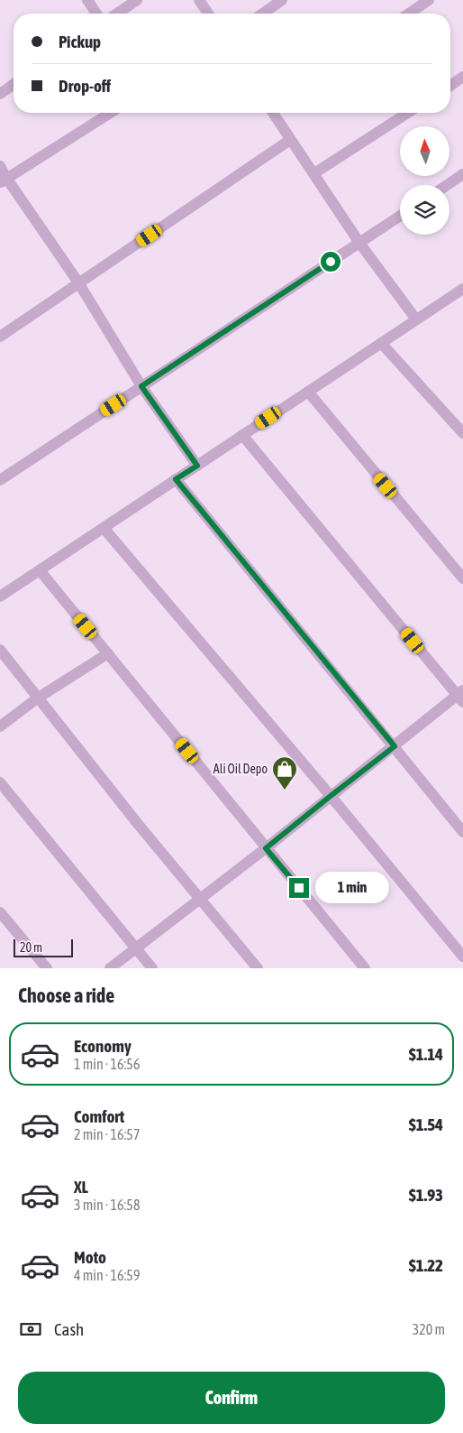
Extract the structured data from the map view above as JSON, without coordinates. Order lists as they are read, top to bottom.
{
  "places": {
    "shop": ["Ali Oil Depo"]
  },
  "scale_bar": "20 m",
  "north": "top",
  "page": {
    "banner": ["Pickup", "Drop-off"],
    "bubble": "1 min",
    "scale": "20 m",
    "heading": "Choose a ride",
    "list": [
      {
        "name": "Economy",
        "note": "1 min · 16:56",
        "value": "$1.14"
      },
      {
        "name": "Comfort",
        "note": "2 min · 16:57",
        "value": "$1.54"
      },
      {
        "name": "XL",
        "note": "3 min · 16:58",
        "value": "$1.93"
      },
      {
        "name": "Moto",
        "note": "4 min · 16:59",
        "value": "$1.22"
      }
    ],
    "pay": ["Cash", "320 m"],
    "buttons": "Confirm"
  }
}
